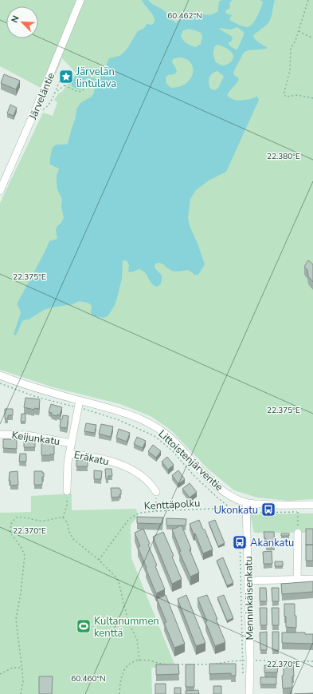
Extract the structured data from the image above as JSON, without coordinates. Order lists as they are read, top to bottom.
{
  "streets": {
    "street": [
      "Järveläntie",
      "Keijunkatu",
      "Eräkatu",
      "Littoistenjärventie",
      "Menninkäisenkatu"
    ],
    "path": ["Kenttäpolku"]
  },
  "crossings": [
    ["Keijunkatu", "Eräkatu"],
    ["Eräkatu", "Littoistenjärventie"],
    ["Littoistenjärventie", "Menninkäisenkatu"]
  ],
  "places": {
    "place": ["Järvelän lintulava"],
    "bus stop": ["Ukonkatu", "Akankatu"],
    "sports": ["Kultanummen kenttä"]
  },
  "north": "top left",
  "coordinates": [
    "60.462°N",
    "22.380°E",
    "22.375°E",
    "22.370°E",
    "60.460°N"
  ]
}
